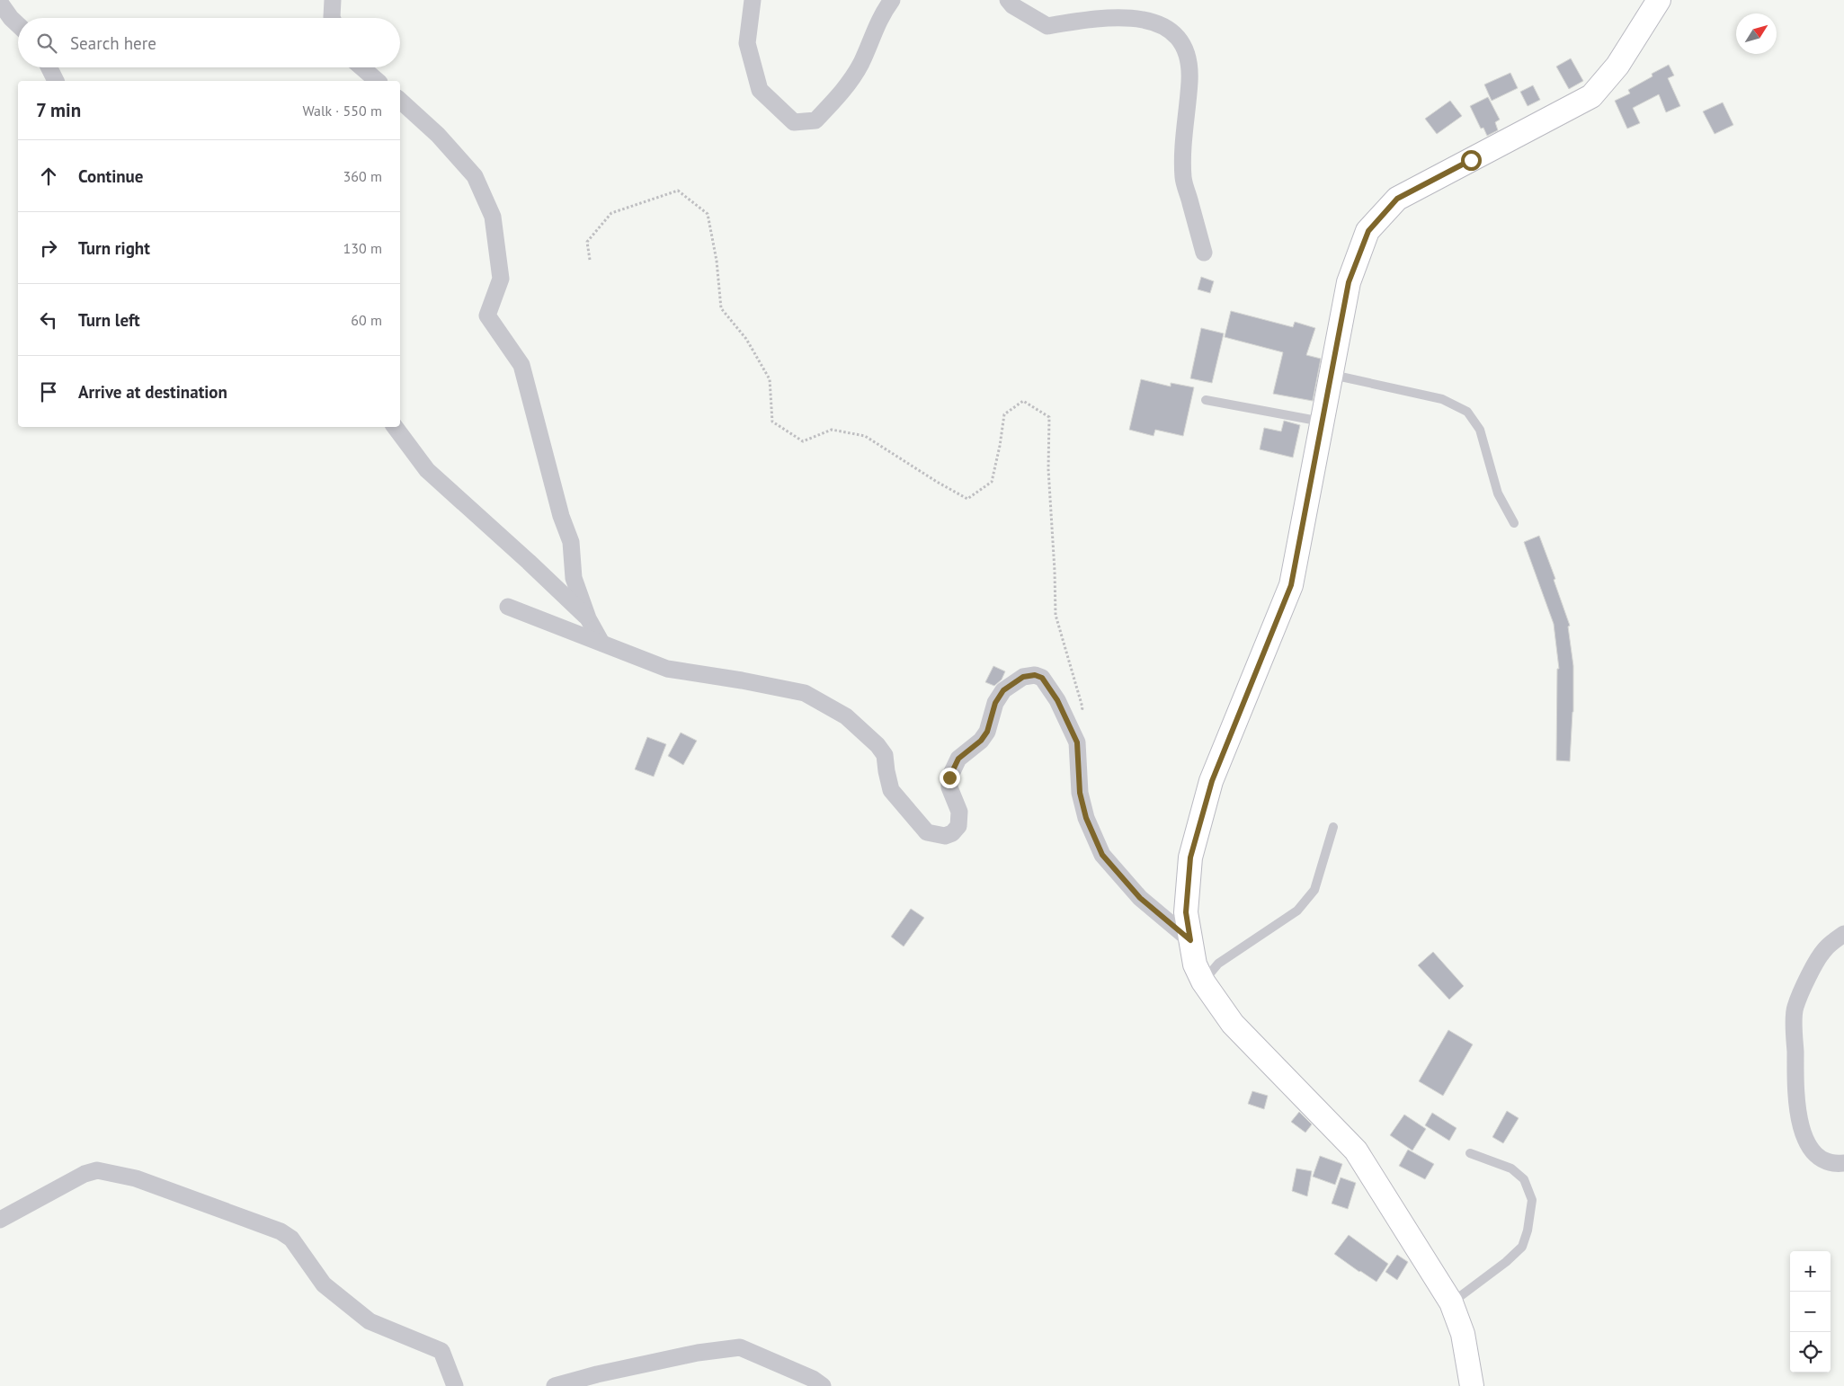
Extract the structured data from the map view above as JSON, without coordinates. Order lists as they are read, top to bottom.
{
  "north": "top right",
  "page": {
    "search": "Search here",
    "heading": ["7 min", "Walk · 550 m"],
    "list": [
      ["Continue", "360 m"],
      ["Turn right", "130 m"],
      ["Turn left", "60 m"],
      "Arrive at destination"
    ],
    "map_buttons": ["+", "−"]
  }
}
